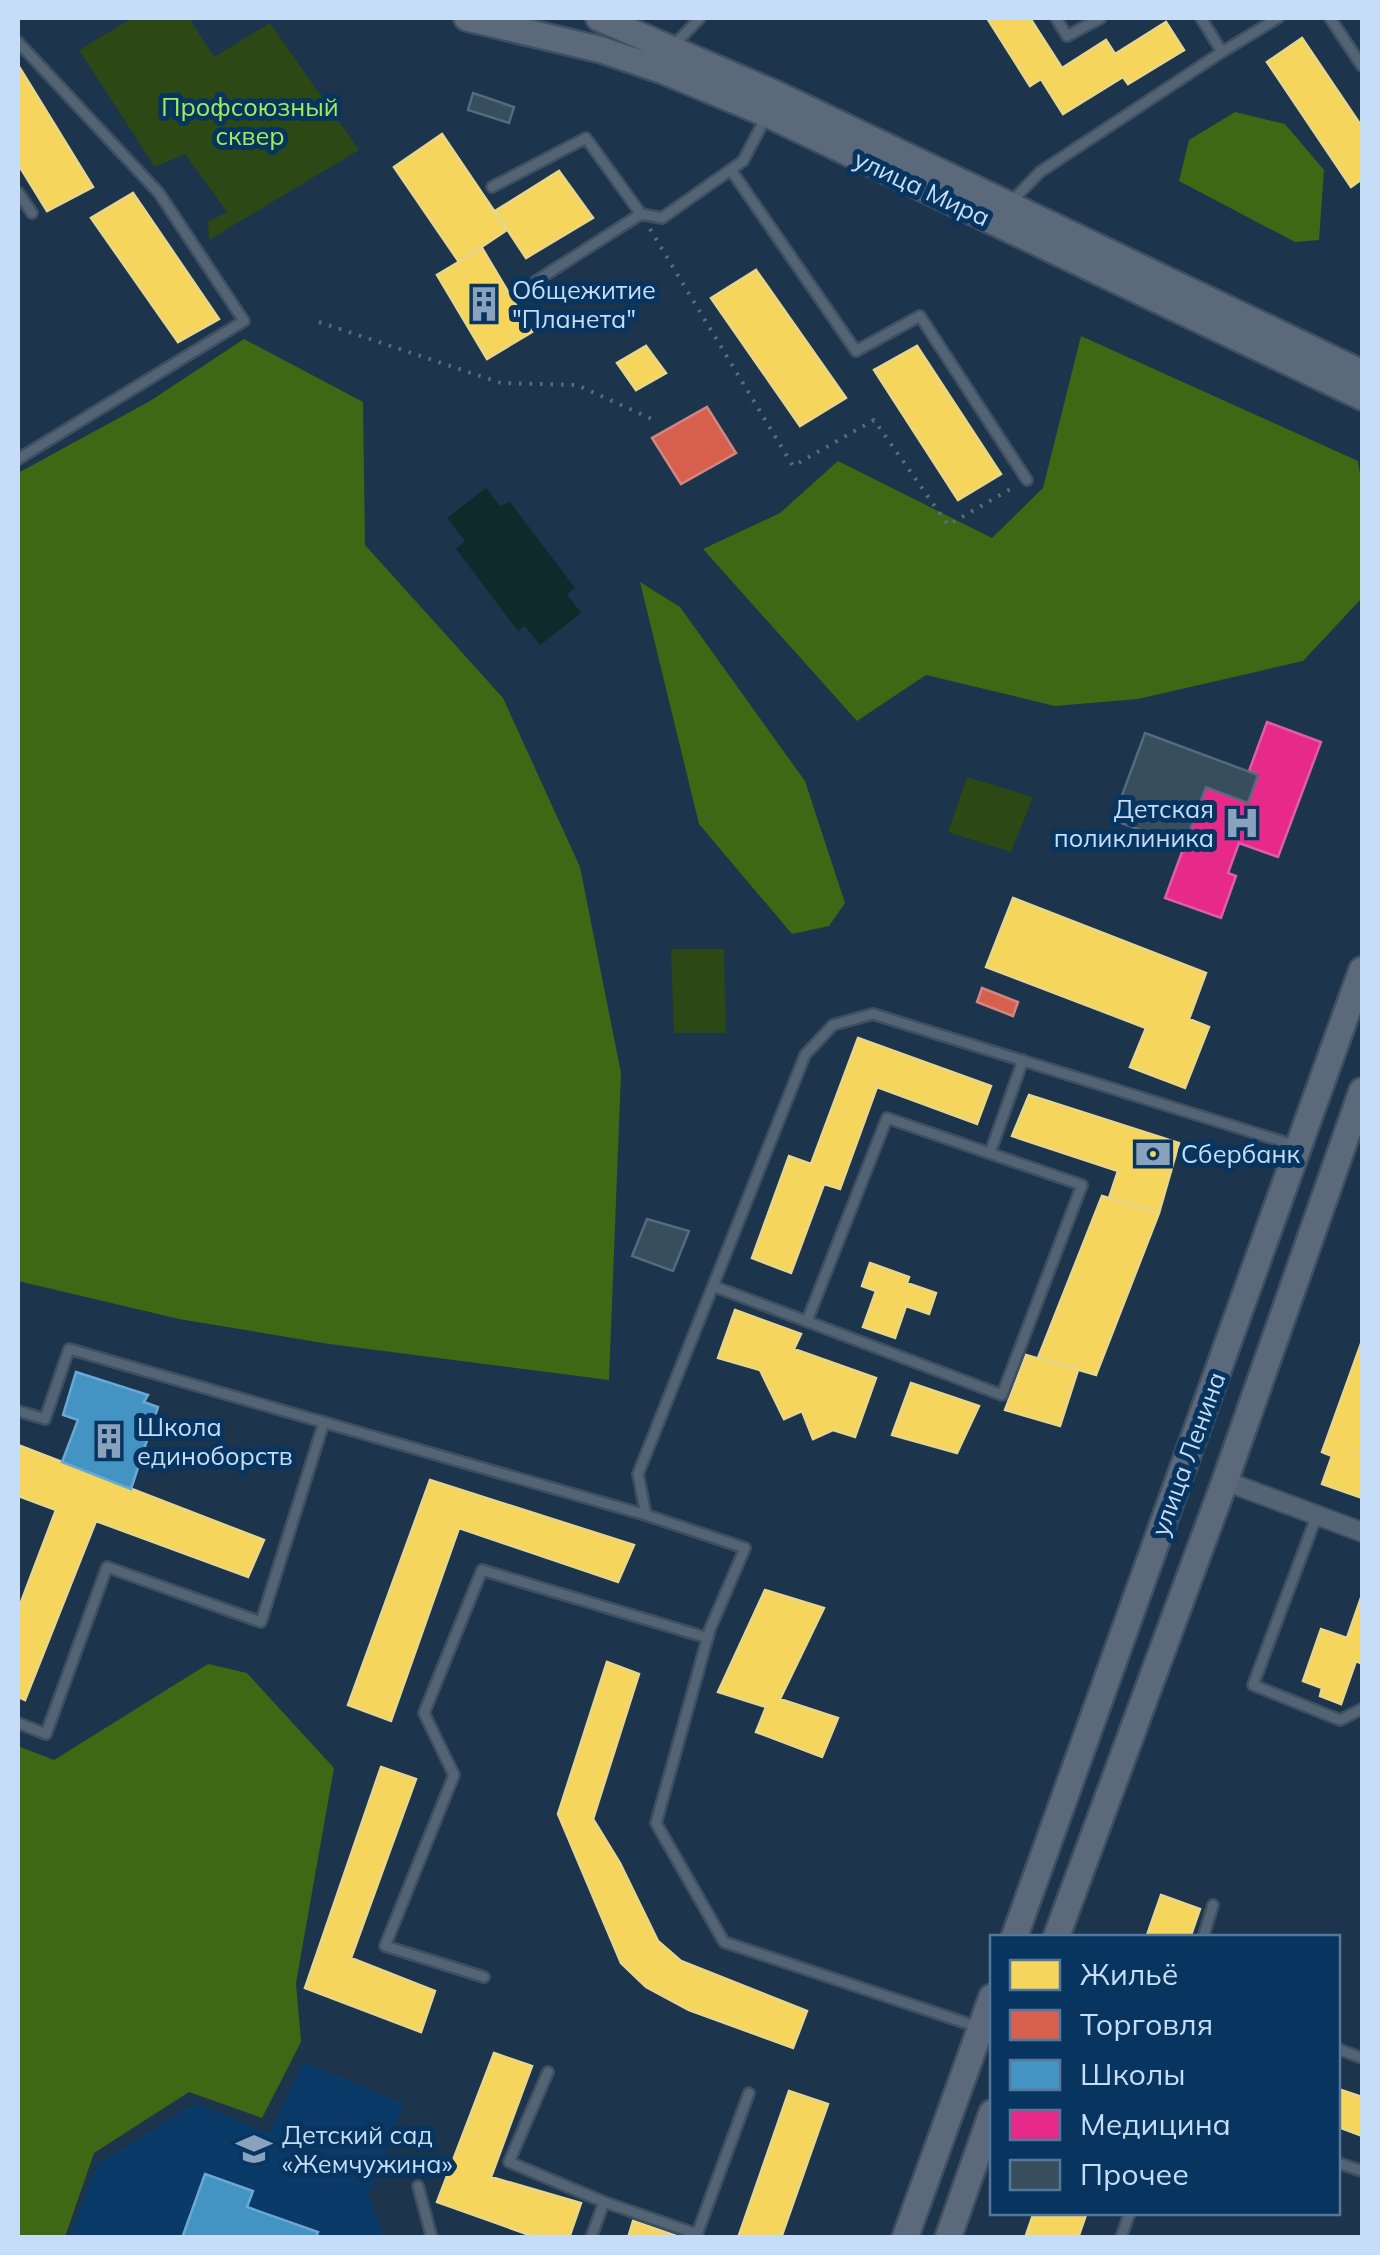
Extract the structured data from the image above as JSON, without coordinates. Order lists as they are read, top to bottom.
{
  "streets": {
    "main road": ["улица Мира", "улица Ленина"]
  },
  "parks": ["Профсоюзный сквер"],
  "places": {
    "building": ["Общежитие \"Планета\"", "Школа единоборств"],
    "hospital": ["Детская поликлиника"],
    "bank": ["Сбербанк"],
    "school or university": ["Детский сад «Жемчужина»"]
  },
  "legend": [
    "Жильё",
    "Торговля",
    "Школы",
    "Медицина",
    "Прочее"
  ]
}
